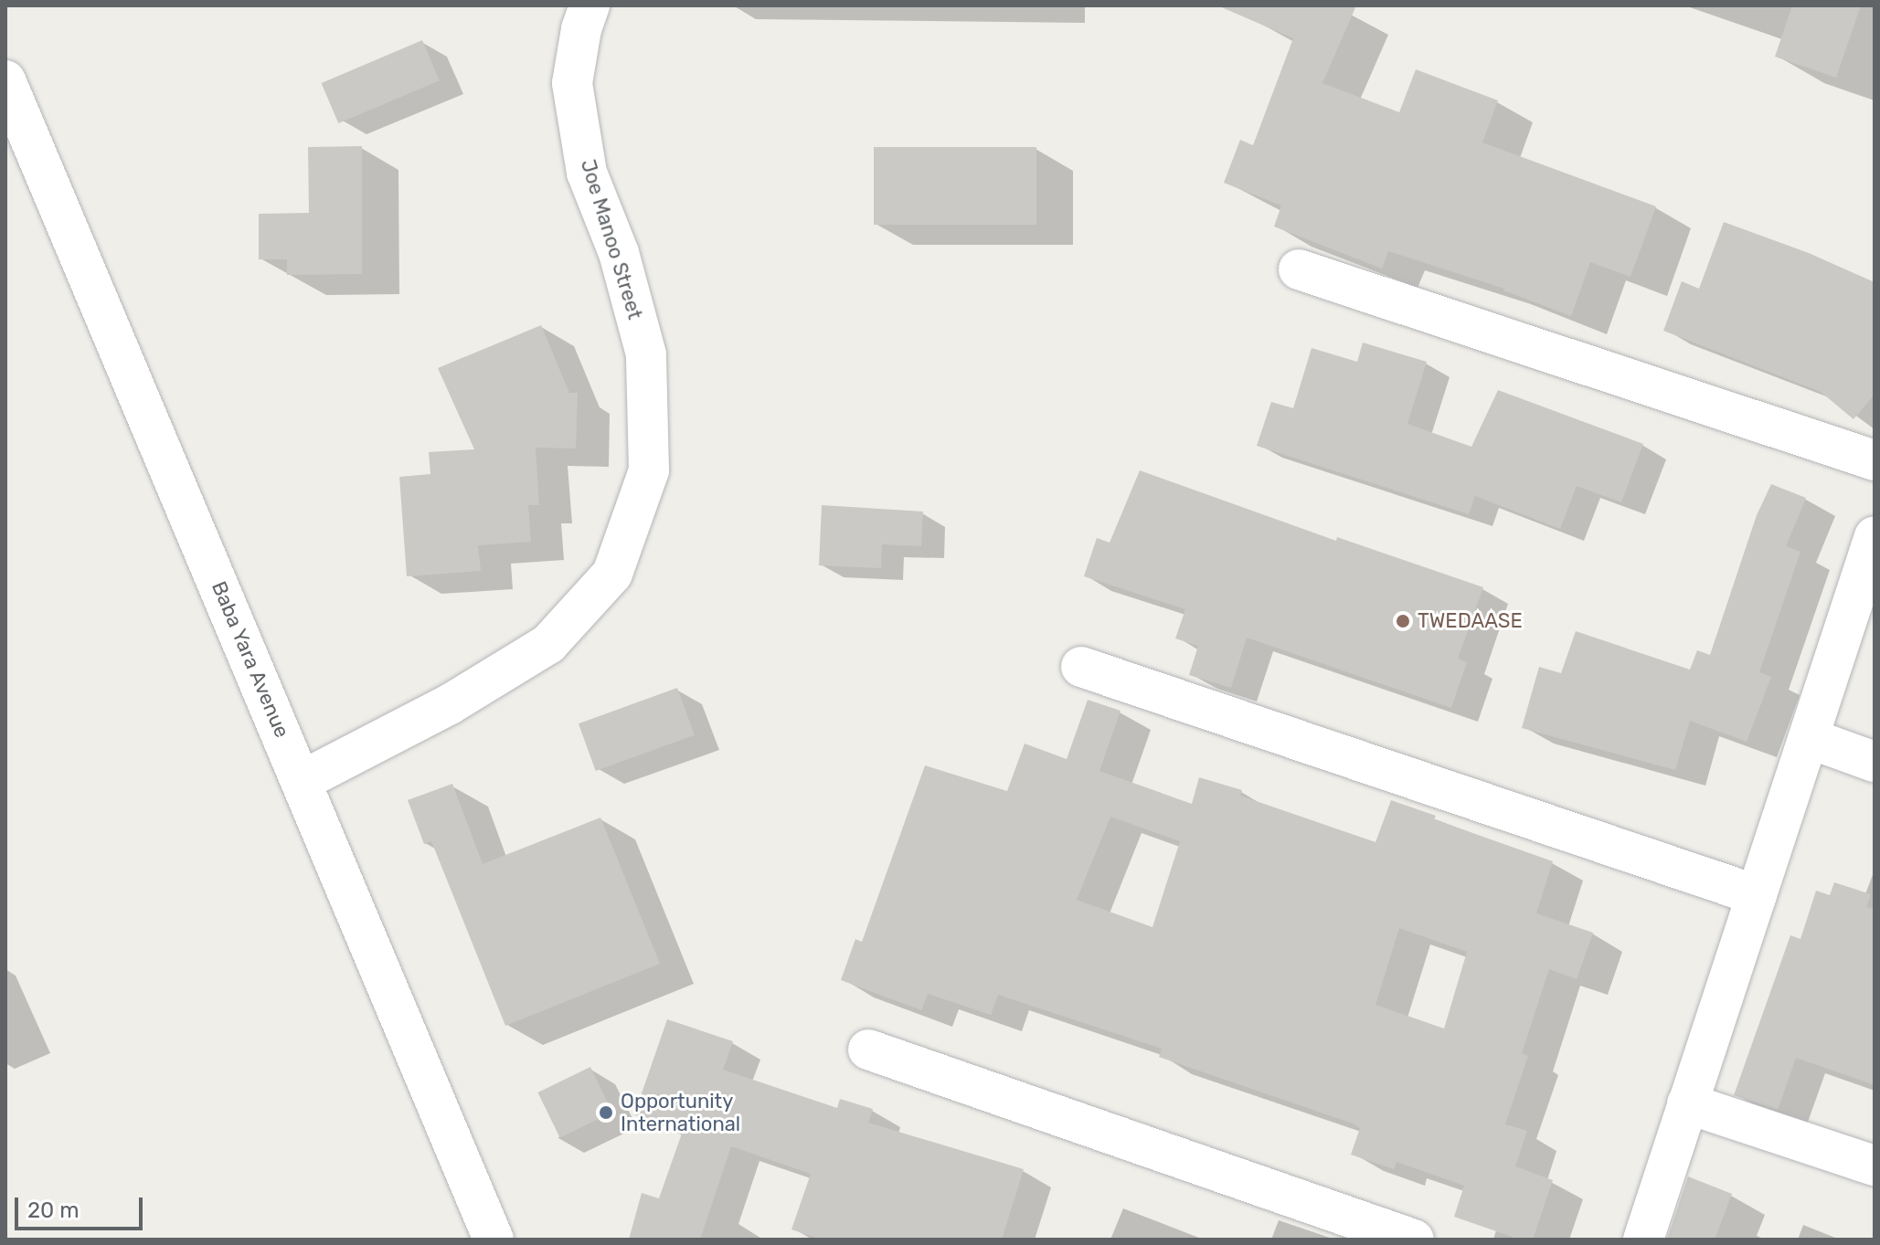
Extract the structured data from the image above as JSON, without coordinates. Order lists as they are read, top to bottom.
{
  "streets": {
    "street": ["Joe Manoo Street", "Baba Yara Avenue"]
  },
  "crossings": [
    ["Joe Manoo Street", "Baba Yara Avenue"]
  ],
  "places": ["TWEDAASE", "Opportunity International"],
  "scale_bar": "20 m"
}
